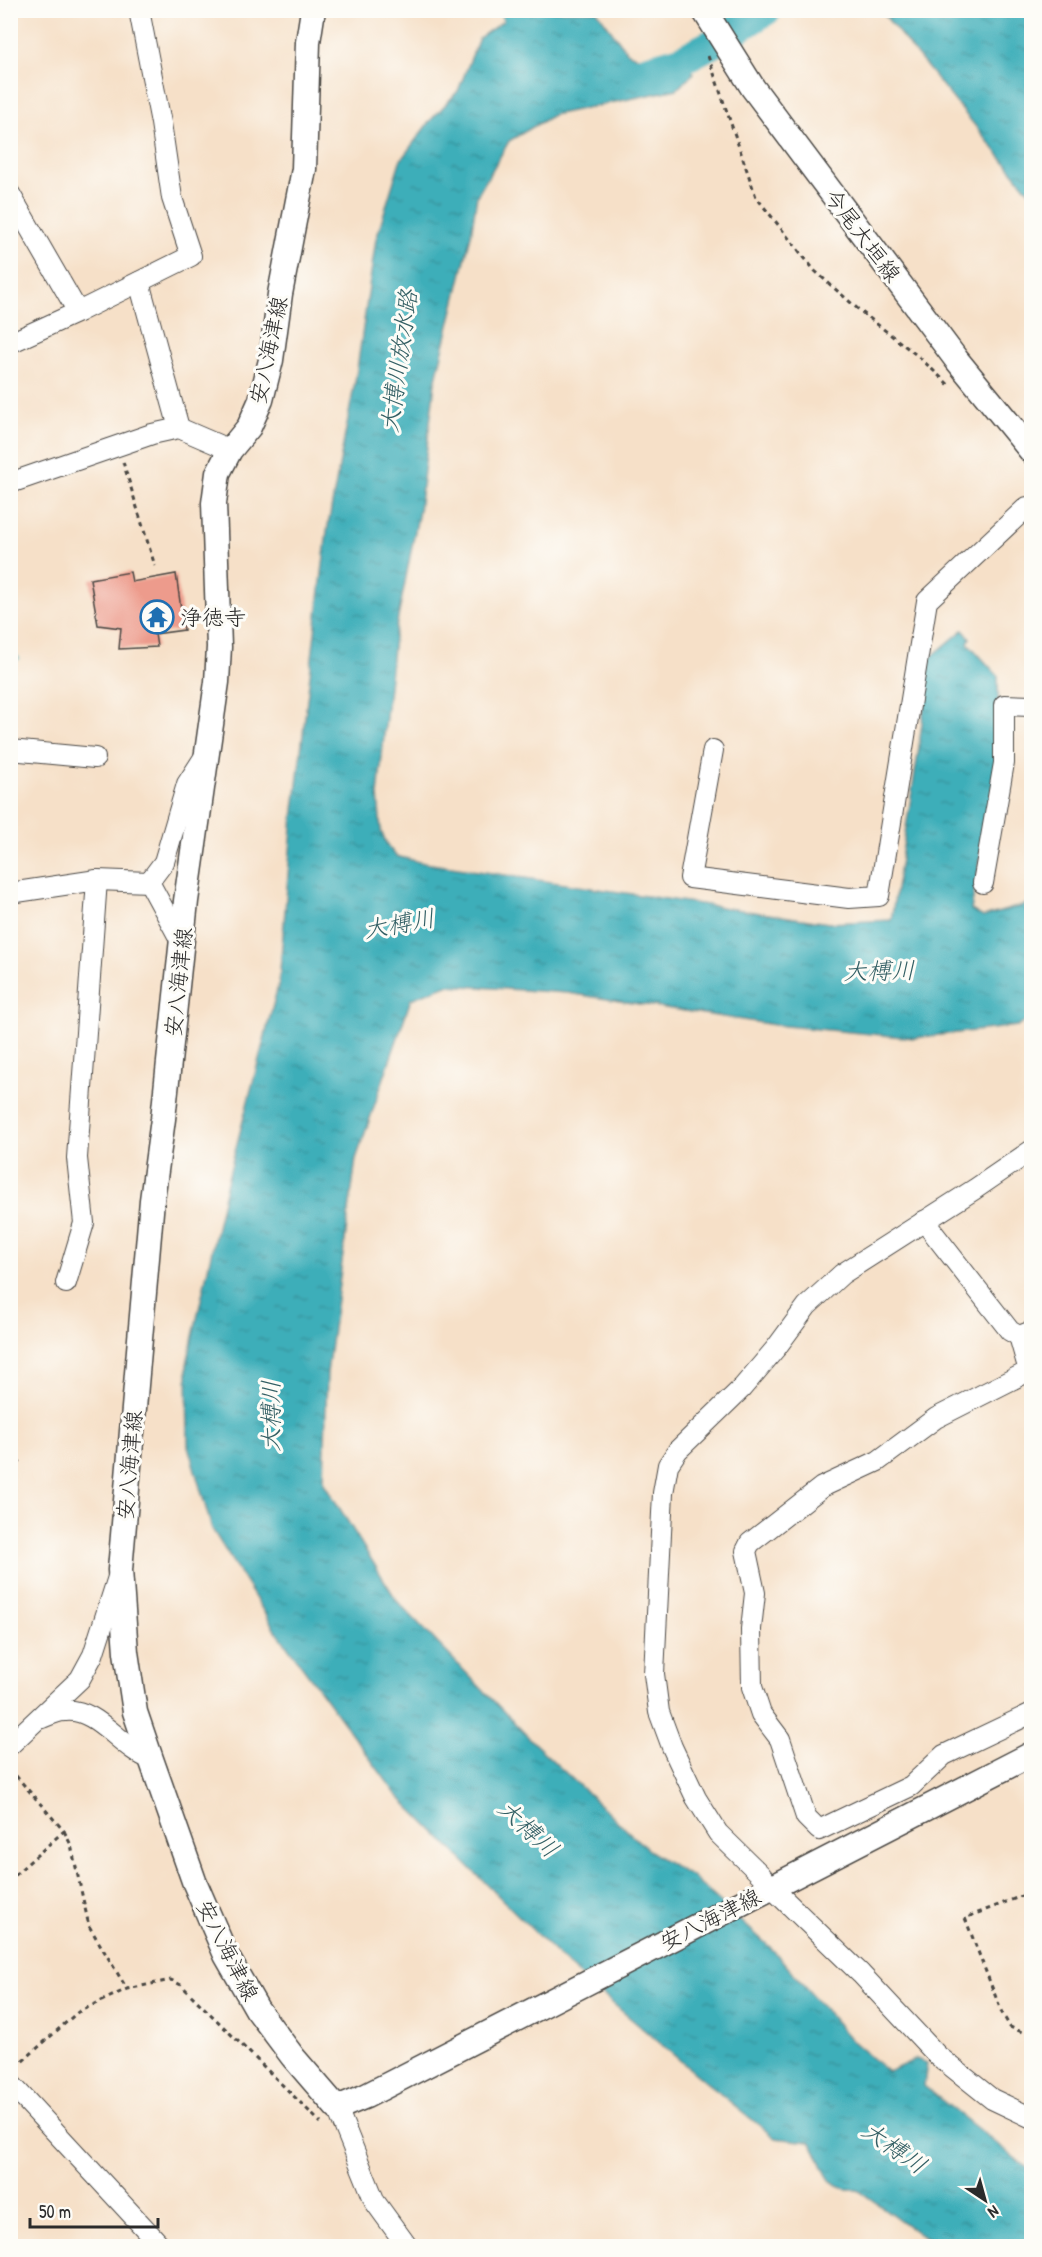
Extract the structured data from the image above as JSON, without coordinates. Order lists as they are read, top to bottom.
{
  "streets": {
    "main road": ["今尾大垣線", "安八海津線"]
  },
  "water": ["大博川放水路", "大榑川"],
  "places": {
    "temple": ["浄徳寺"]
  },
  "scale_bar": "50 m",
  "north": "bottom right"
}
